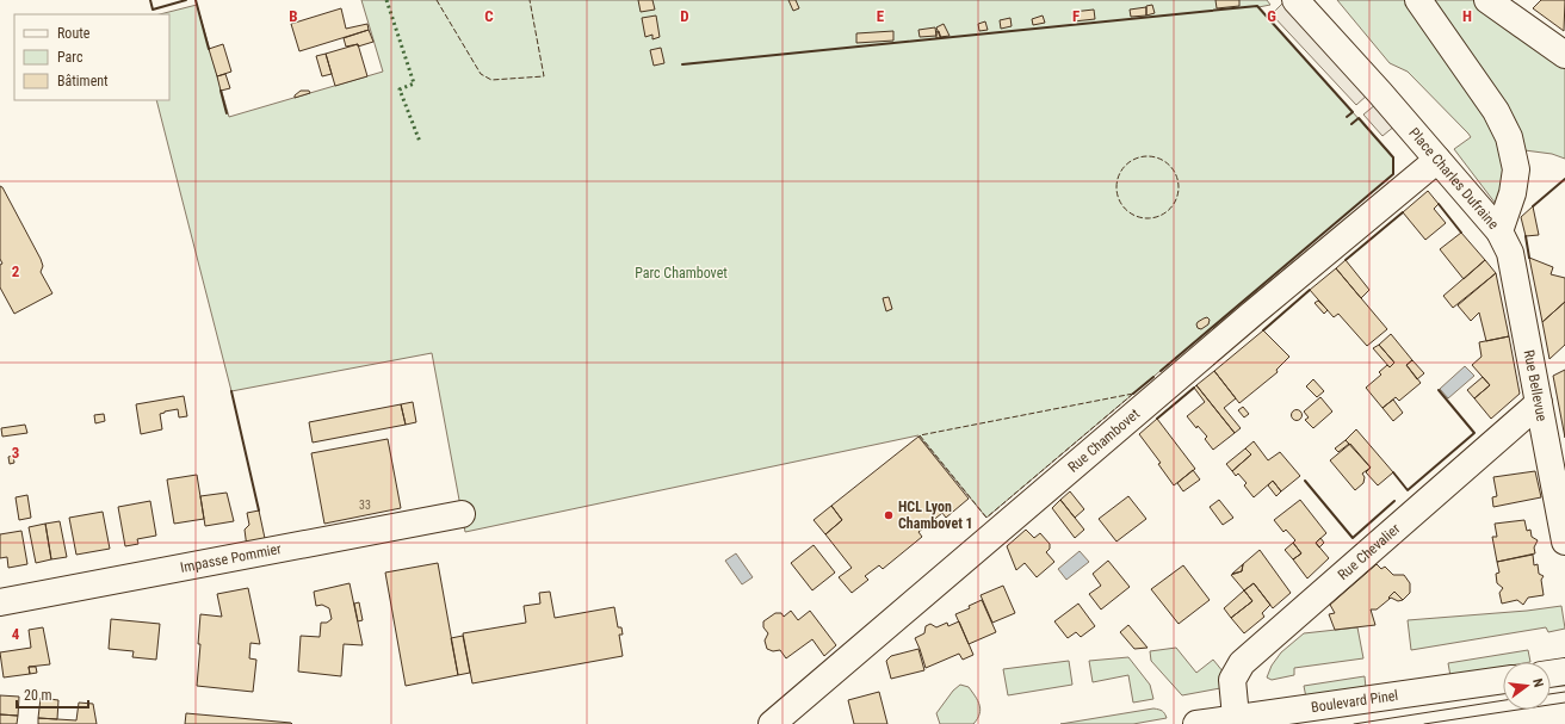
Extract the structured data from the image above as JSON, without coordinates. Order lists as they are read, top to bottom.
{
  "streets": {
    "street": [
      "Place Charles Dufraine",
      "Rue Bellevue",
      "Rue Chambovet",
      "Rue Chevalier",
      "Impasse Pommier",
      "Boulevard Pinel"
    ]
  },
  "crossings": [
    ["Place Charles Dufraine", "Rue Bellevue"],
    ["Place Charles Dufraine", "Rue Chambovet"],
    ["Rue Bellevue", "Rue Chevalier"],
    ["Rue Chevalier", "Boulevard Pinel"]
  ],
  "parks": ["Parc Chambovet"],
  "places": ["HCL Lyon Chambovet 1"],
  "house_numbers": ["33"],
  "legend": ["Route", "Parc", "Bâtiment"],
  "scale_bar": "20 m",
  "north": "right",
  "grid": {
    "columns": [
      "B",
      "C",
      "D",
      "E",
      "F",
      "G",
      "H"
    ],
    "rows": ["2", "3", "4"]
  }
}
